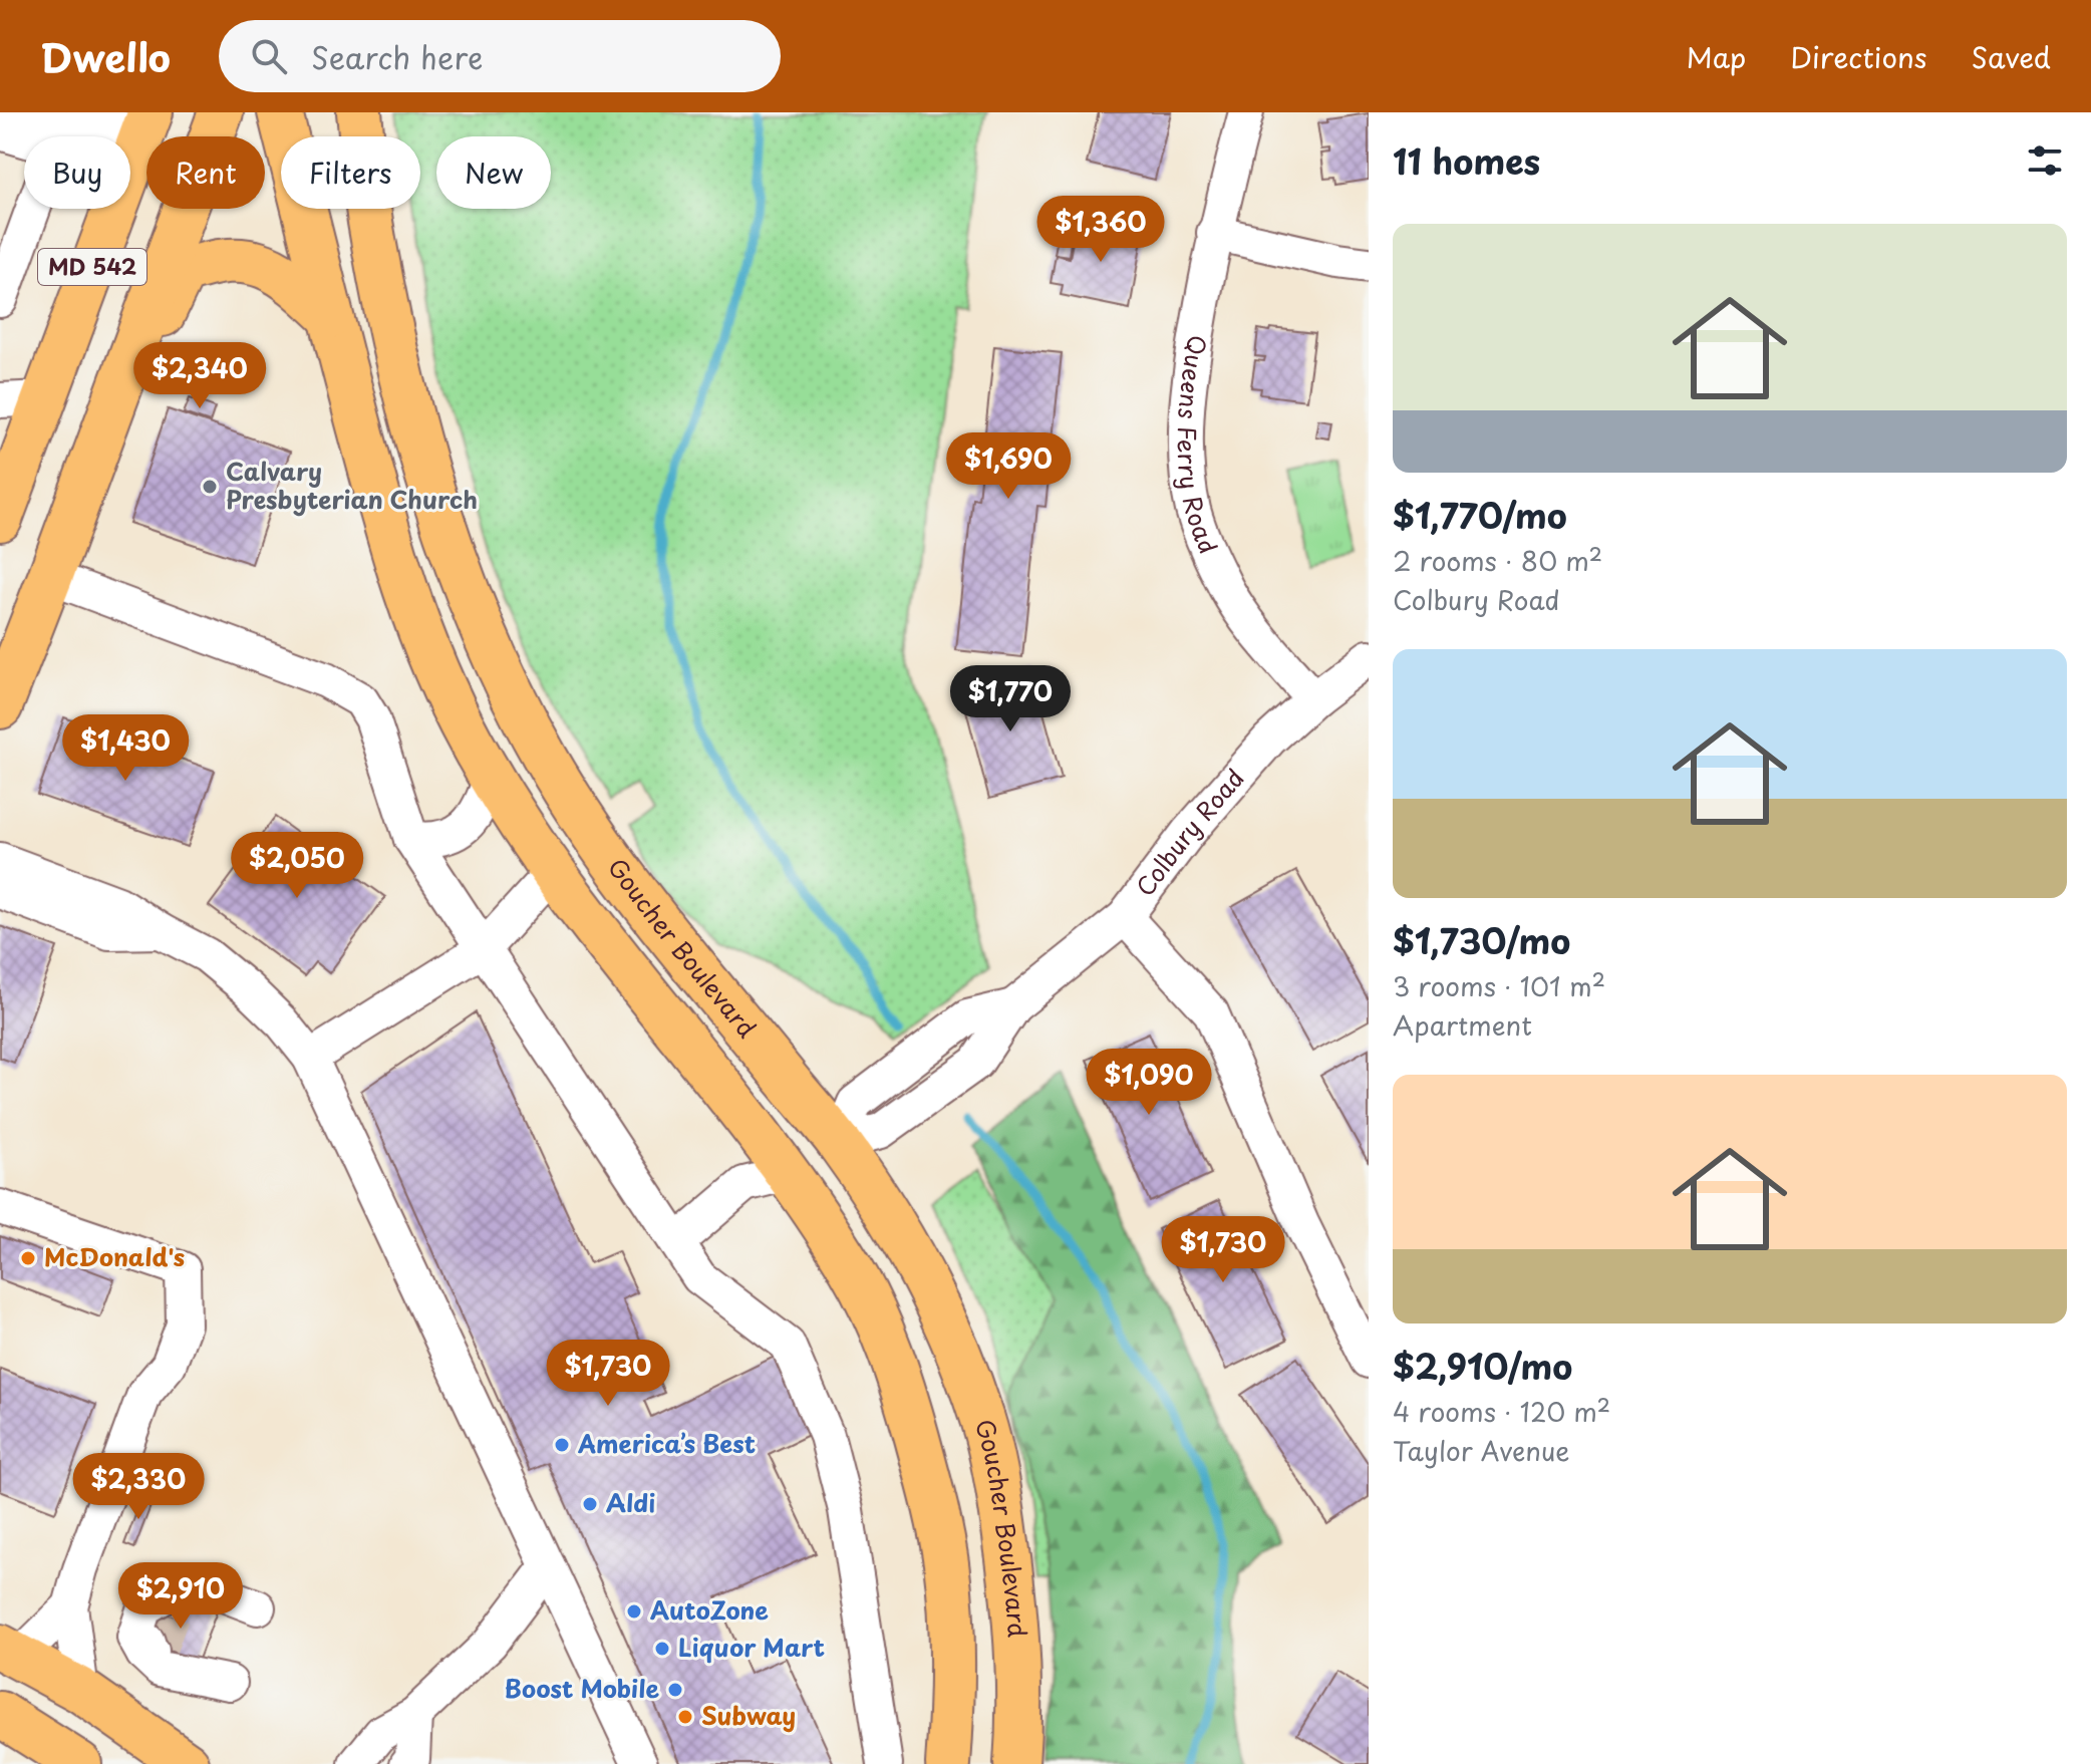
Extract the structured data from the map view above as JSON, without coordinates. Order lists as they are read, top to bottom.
{
  "streets": {
    "main road": ["MD 542", "Goucher Boulevard"],
    "street": ["Queens Ferry Road", "Colbury Road"]
  },
  "crossings": [
    ["Queens Ferry Road", "Colbury Road"],
    ["Colbury Road", "Goucher Boulevard"]
  ],
  "places": [
    "Calvary Presbyterian Church",
    "McDonald's",
    "America’s Best",
    "Aldi",
    "AutoZone",
    "Liquor Mart",
    "Boost Mobile",
    "Subway"
  ],
  "page": {
    "header": "Dwello",
    "search": "Search here",
    "nav": ["Map", "Directions", "Saved"],
    "heading": "11 homes",
    "chip": [
      "Buy",
      "Rent",
      "Filters",
      "New"
    ],
    "price": [
      "$1,360",
      "$2,340",
      "$1,690",
      "$1,770",
      "$1,430",
      "$2,050",
      "$1,090",
      "$1,730",
      "$1,730",
      "$2,330",
      "$2,910"
    ],
    "list": [
      {
        "name": "$1,770/mo",
        "note": "2 rooms · 80 m² · Colbury Road"
      },
      {
        "name": "$1,730/mo",
        "note": "3 rooms · 101 m² · Apartment"
      },
      {
        "name": "$2,910/mo",
        "note": "4 rooms · 120 m² · Taylor Avenue"
      }
    ]
  }
}
